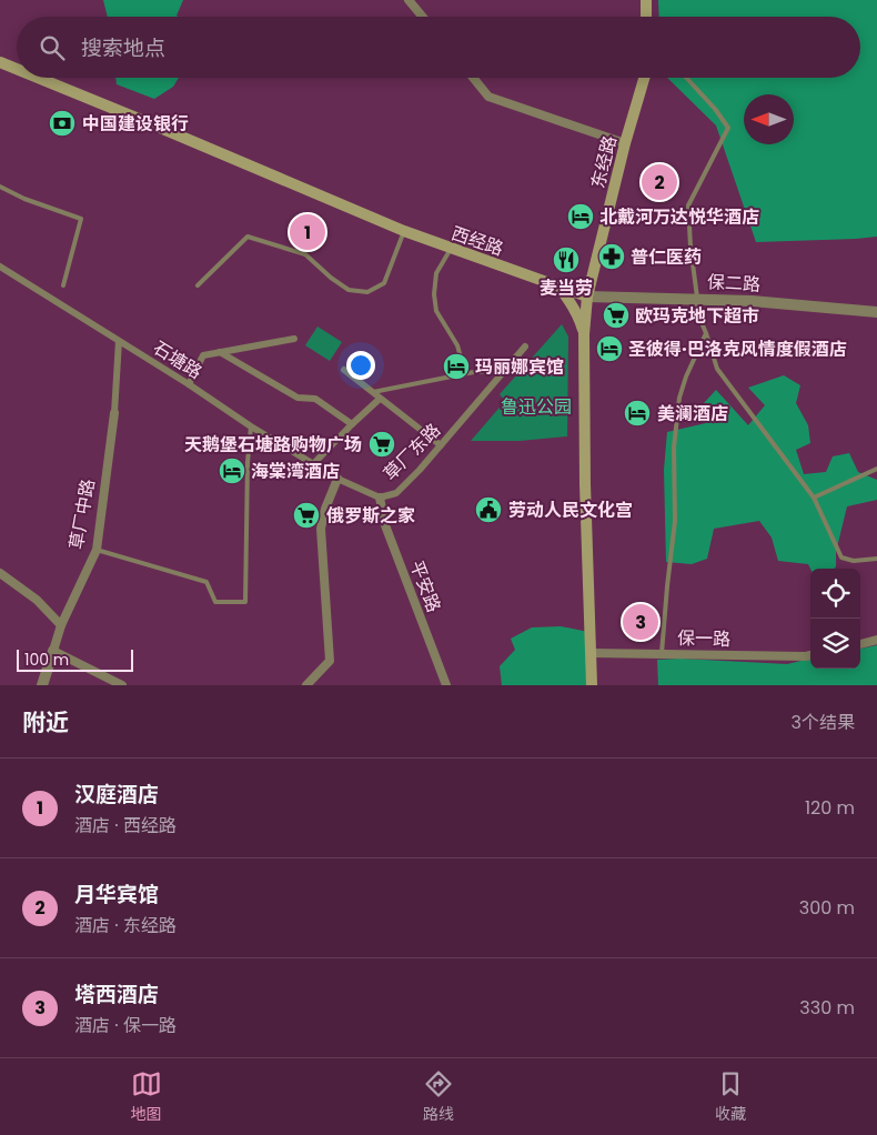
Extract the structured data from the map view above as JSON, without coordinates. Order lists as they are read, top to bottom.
{
  "streets": {
    "main road": ["东经路", "西经路"],
    "street": [
      "保二路",
      "石塘路",
      "草厂东路",
      "草厂中路",
      "平安路",
      "保一路"
    ]
  },
  "crossings": [
    ["东经路", "西经路"],
    ["东经路", "保二路"],
    ["西经路", "保二路"],
    ["石塘路", "草厂东路"],
    ["石塘路", "草厂中路"],
    ["草厂东路", "平安路"]
  ],
  "parks": ["鲁迅公园"],
  "places": {
    "bank": ["中国建设银行"],
    "hotel": [
      "北戴河万达悦华酒店",
      "圣彼得·巴洛克风情度假酒店",
      "玛丽娜宾馆",
      "美澜酒店",
      "海棠湾酒店"
    ],
    "pharmacy": ["普仁医药"],
    "restaurant": ["麦当劳"],
    "supermarket": ["欧玛克地下超市", "天鹅堡石塘路购物广场", "俄罗斯之家"],
    "public building": ["劳动人民文化宫"]
  },
  "scale_bar": "100 m",
  "north": "left",
  "page": {
    "search": "搜索地点",
    "pins": ["2", "1", "3"],
    "scale": "100 m",
    "heading": ["附近", "3个结果"],
    "list": [
      {
        "mark": "1",
        "name": "汉庭酒店",
        "note": "酒店 · 西经路",
        "value": "120 m"
      },
      {
        "mark": "2",
        "name": "月华宾馆",
        "note": "酒店 · 东经路",
        "value": "300 m"
      },
      {
        "mark": "3",
        "name": "塔西酒店",
        "note": "酒店 · 保一路",
        "value": "330 m"
      }
    ],
    "nav": ["地图", "路线", "收藏"]
  }
}
